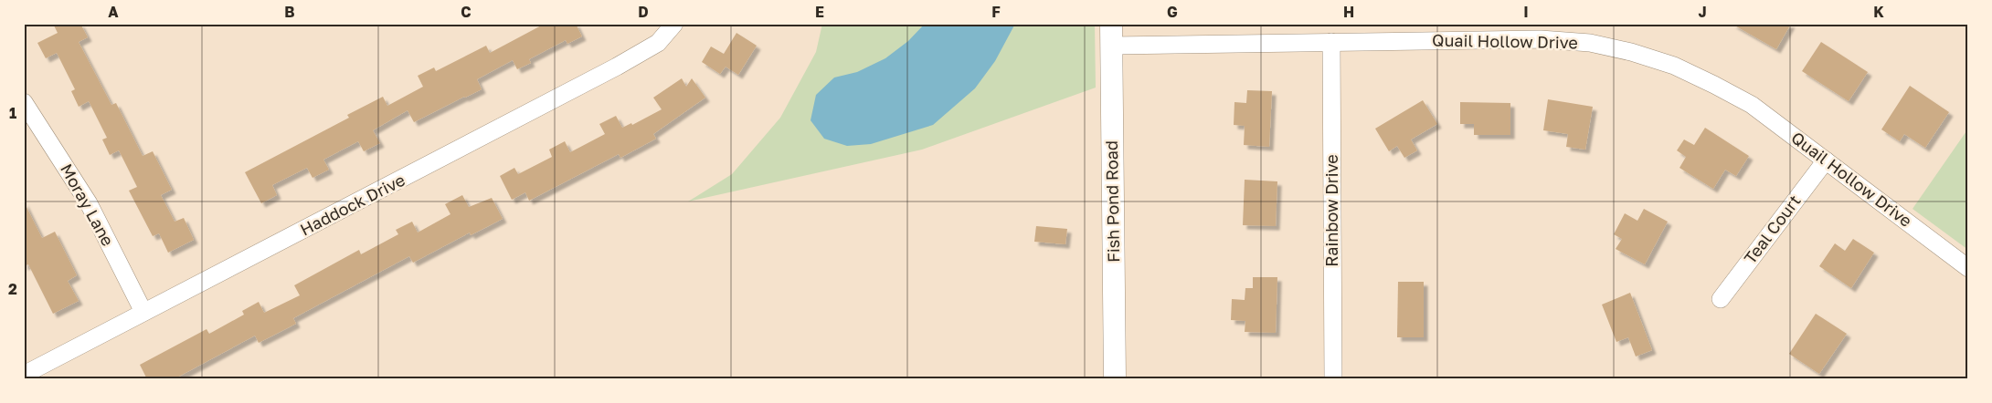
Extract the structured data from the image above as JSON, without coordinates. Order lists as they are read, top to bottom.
{
  "streets": {
    "street": [
      "Quail Hollow Drive",
      "Fish Pond Road",
      "Moray Lane",
      "Haddock Drive",
      "Rainbow Drive",
      "Teal Court"
    ]
  },
  "crossings": [
    ["Quail Hollow Drive", "Fish Pond Road"],
    ["Quail Hollow Drive", "Rainbow Drive"],
    ["Quail Hollow Drive", "Teal Court"],
    ["Moray Lane", "Haddock Drive"]
  ],
  "grid": {
    "columns": [
      "A",
      "B",
      "C",
      "D",
      "E",
      "F",
      "G",
      "H",
      "I",
      "J",
      "K"
    ],
    "rows": ["1", "2"]
  }
}
